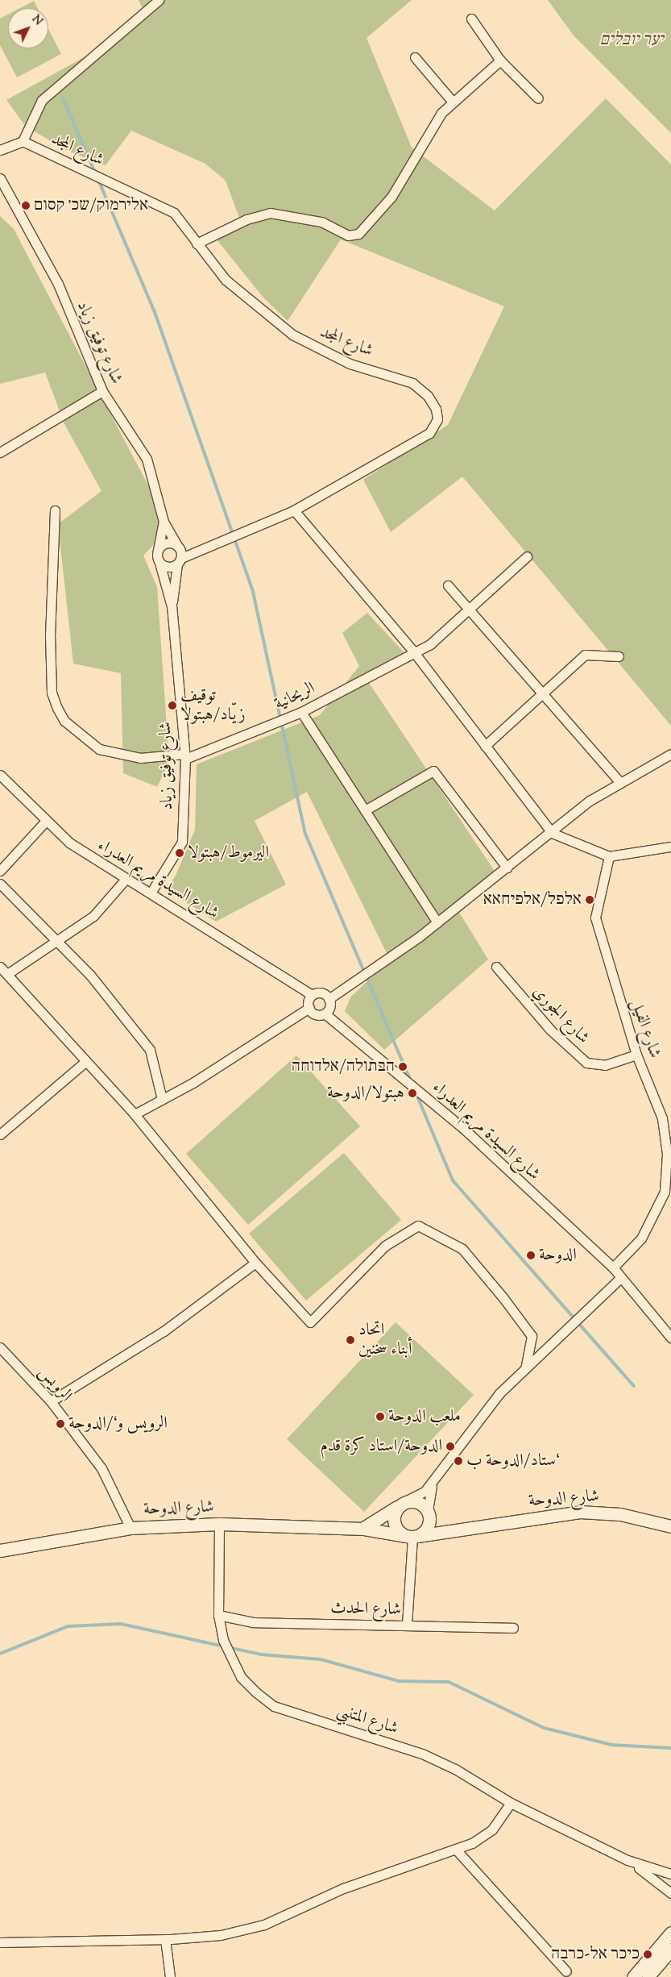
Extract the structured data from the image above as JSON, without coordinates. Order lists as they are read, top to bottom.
{
  "streets": {
    "street": [
      "شارع المجد",
      "شارع توفيق زياد",
      "الريحانية",
      "شارع السيدة مريم العدراء",
      "شارع الجوري",
      "شارع الفيل",
      "الرويس",
      "شارع الدوحة",
      "شارع الحدث",
      "شارع المتنبي"
    ]
  },
  "crossings": [
    ["شارع توفيق زياد", "الريحانية"],
    ["شارع توفيق زياد", "شارع السيدة مريم العدراء"],
    ["شارع السيدة مريم العدراء", "شارع الفيل"],
    ["شارع الجوري", "شارع الفيل"],
    ["الرويس", "شارع الدوحة"],
    ["شارع الدوحة", "شارع المتنبي"],
    ["شارع الحدث", "شارع المتنبي"]
  ],
  "parks": ["יער יובלים"],
  "places": [
    "אלירמוק/שכ׳ קסום",
    "توقيف زيّاد/هبتولا",
    "اليرموط/هبتولا",
    "אלפל/אלפיחאא",
    "הבתולה/אלדוחה",
    "هبتولا/الدوحة",
    "الدوحة",
    "اتحاد أبناء سخنين",
    "ملعب الدوحة",
    "الرويس و‘/الدوحة",
    "الدوحة/استاد كرة قدم",
    "ستاد/الدوحة ب‘",
    "כיכר אל-כרבה"
  ],
  "north": "top right"
}
